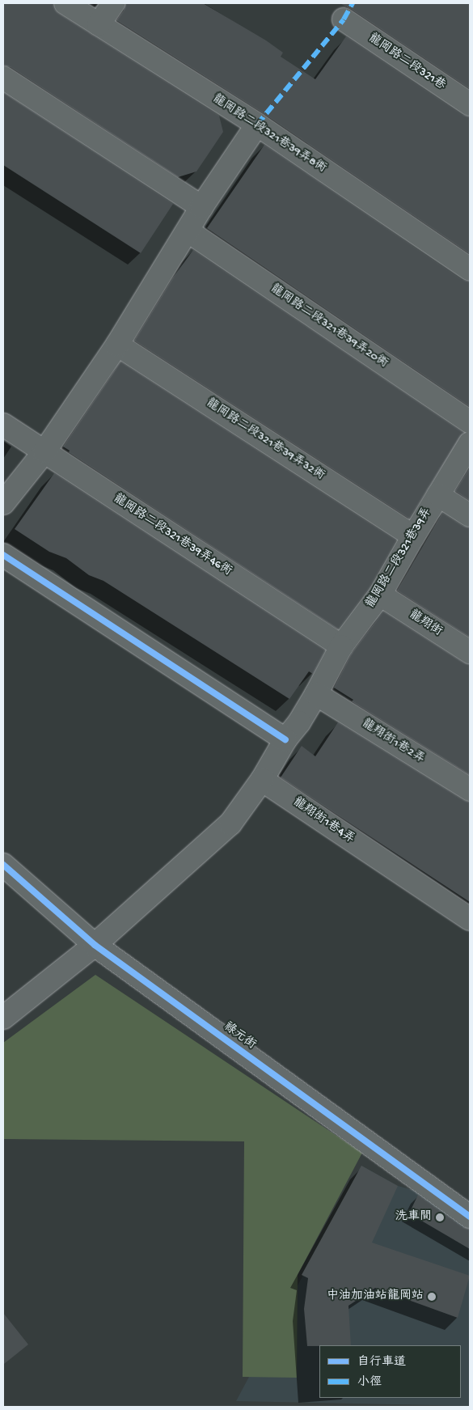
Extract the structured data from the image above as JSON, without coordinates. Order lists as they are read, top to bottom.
{
  "streets": {
    "street": [
      "龍岡路二段321巷",
      "龍岡路二段321巷39弄8衖",
      "龍岡路二段321巷39弄20衖",
      "龍岡路二段321巷39弄32衖",
      "龍岡路二段321巷39弄46衖",
      "龍岡路二段321巷39弄",
      "龍翔街",
      "龍翔街1巷2弄",
      "龍翔街1巷4弄",
      "祿元街"
    ]
  },
  "crossings": [
    ["龍岡路二段321巷39弄32衖", "龍岡路二段321巷39弄"],
    ["龍岡路二段321巷39弄46衖", "龍岡路二段321巷39弄"],
    ["龍岡路二段321巷39弄", "龍翔街"],
    ["龍岡路二段321巷39弄", "龍翔街1巷2弄"]
  ],
  "places": ["洗車間", "中油加油站龍岡站"],
  "legend": ["自行車道", "小徑"]
}
